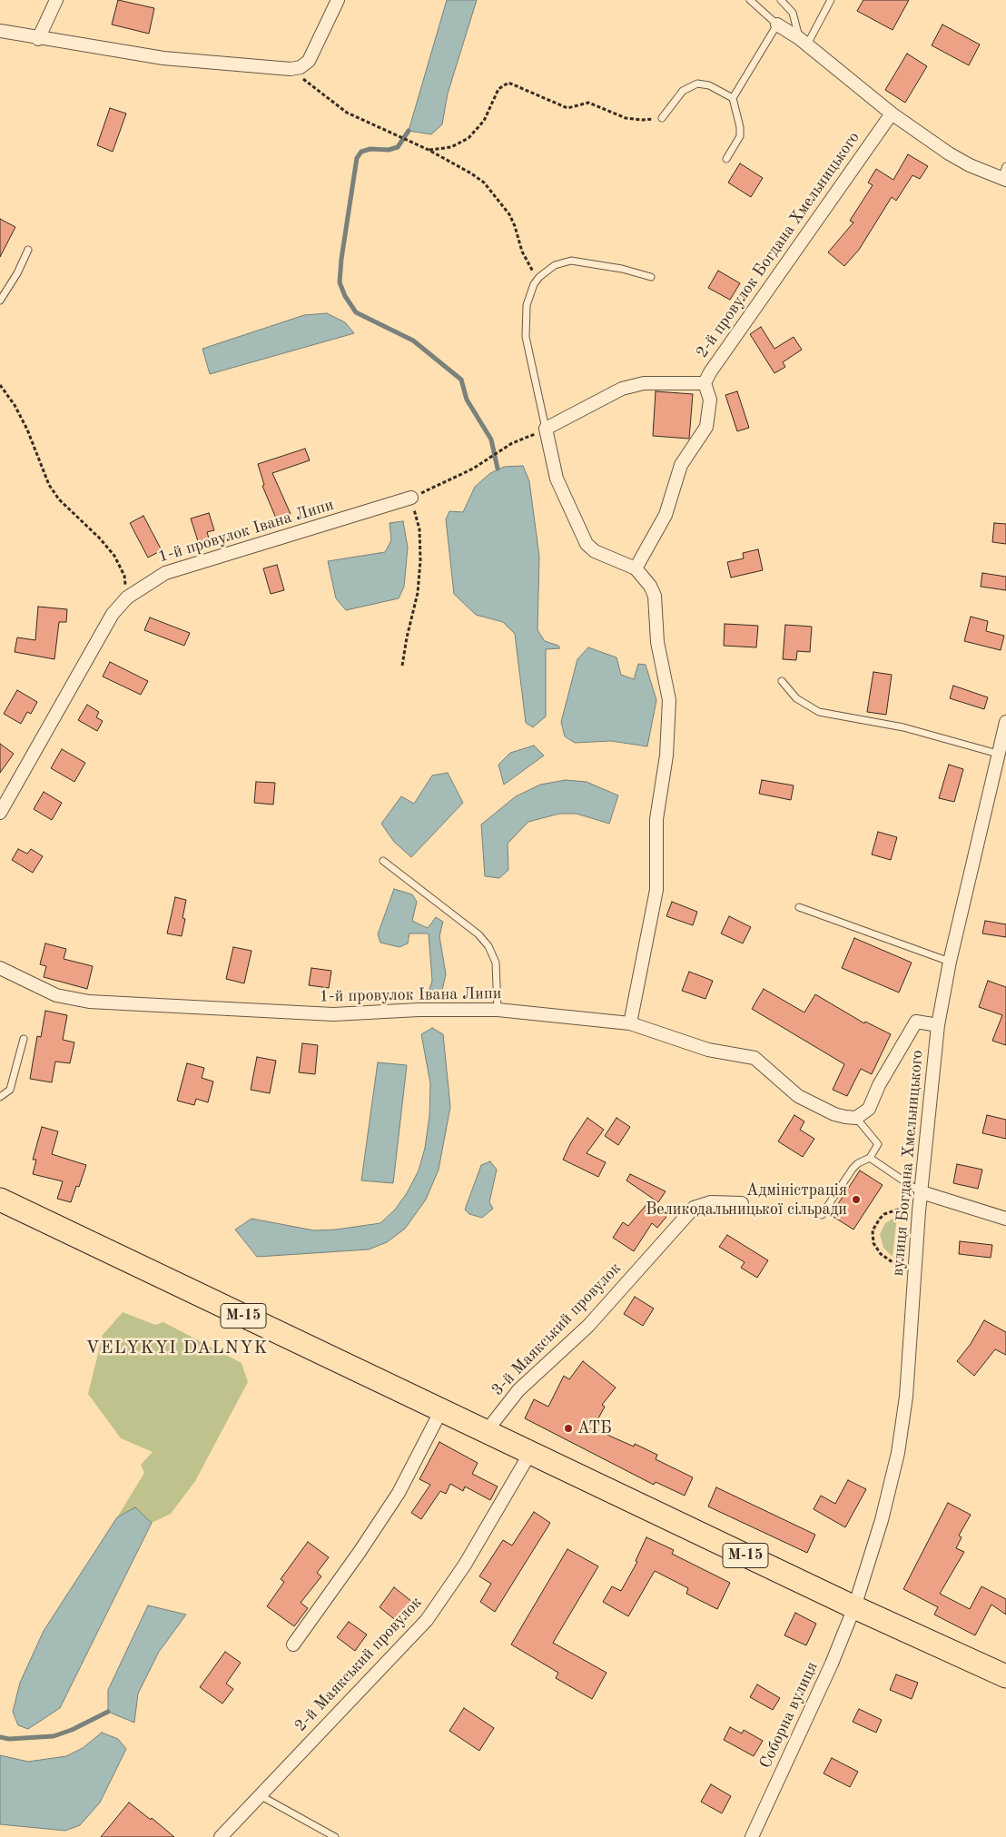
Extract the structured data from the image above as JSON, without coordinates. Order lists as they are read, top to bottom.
{
  "streets": {
    "highway": ["М-15"],
    "street": [
      "2-й провулок Богдана Хмельницького",
      "1-й провулок Івана Липи",
      "вулиця Богдана Хмельницького",
      "3-й Маякський провулок",
      "2-й Маякський провулок",
      "Соборна вулиця"
    ]
  },
  "crossings": [
    ["вулиця Богдана Хмельницького", "М-15"],
    ["вулиця Богдана Хмельницького", "Соборна вулиця"],
    ["М-15", "3-й Маякський провулок"],
    ["М-15", "2-й Маякський провулок"],
    ["М-15", "Соборна вулиця"]
  ],
  "districts": ["VELYKYI DALNYK"],
  "places": ["Адміністрація Великодальницької сільради", "АТБ"]
}
